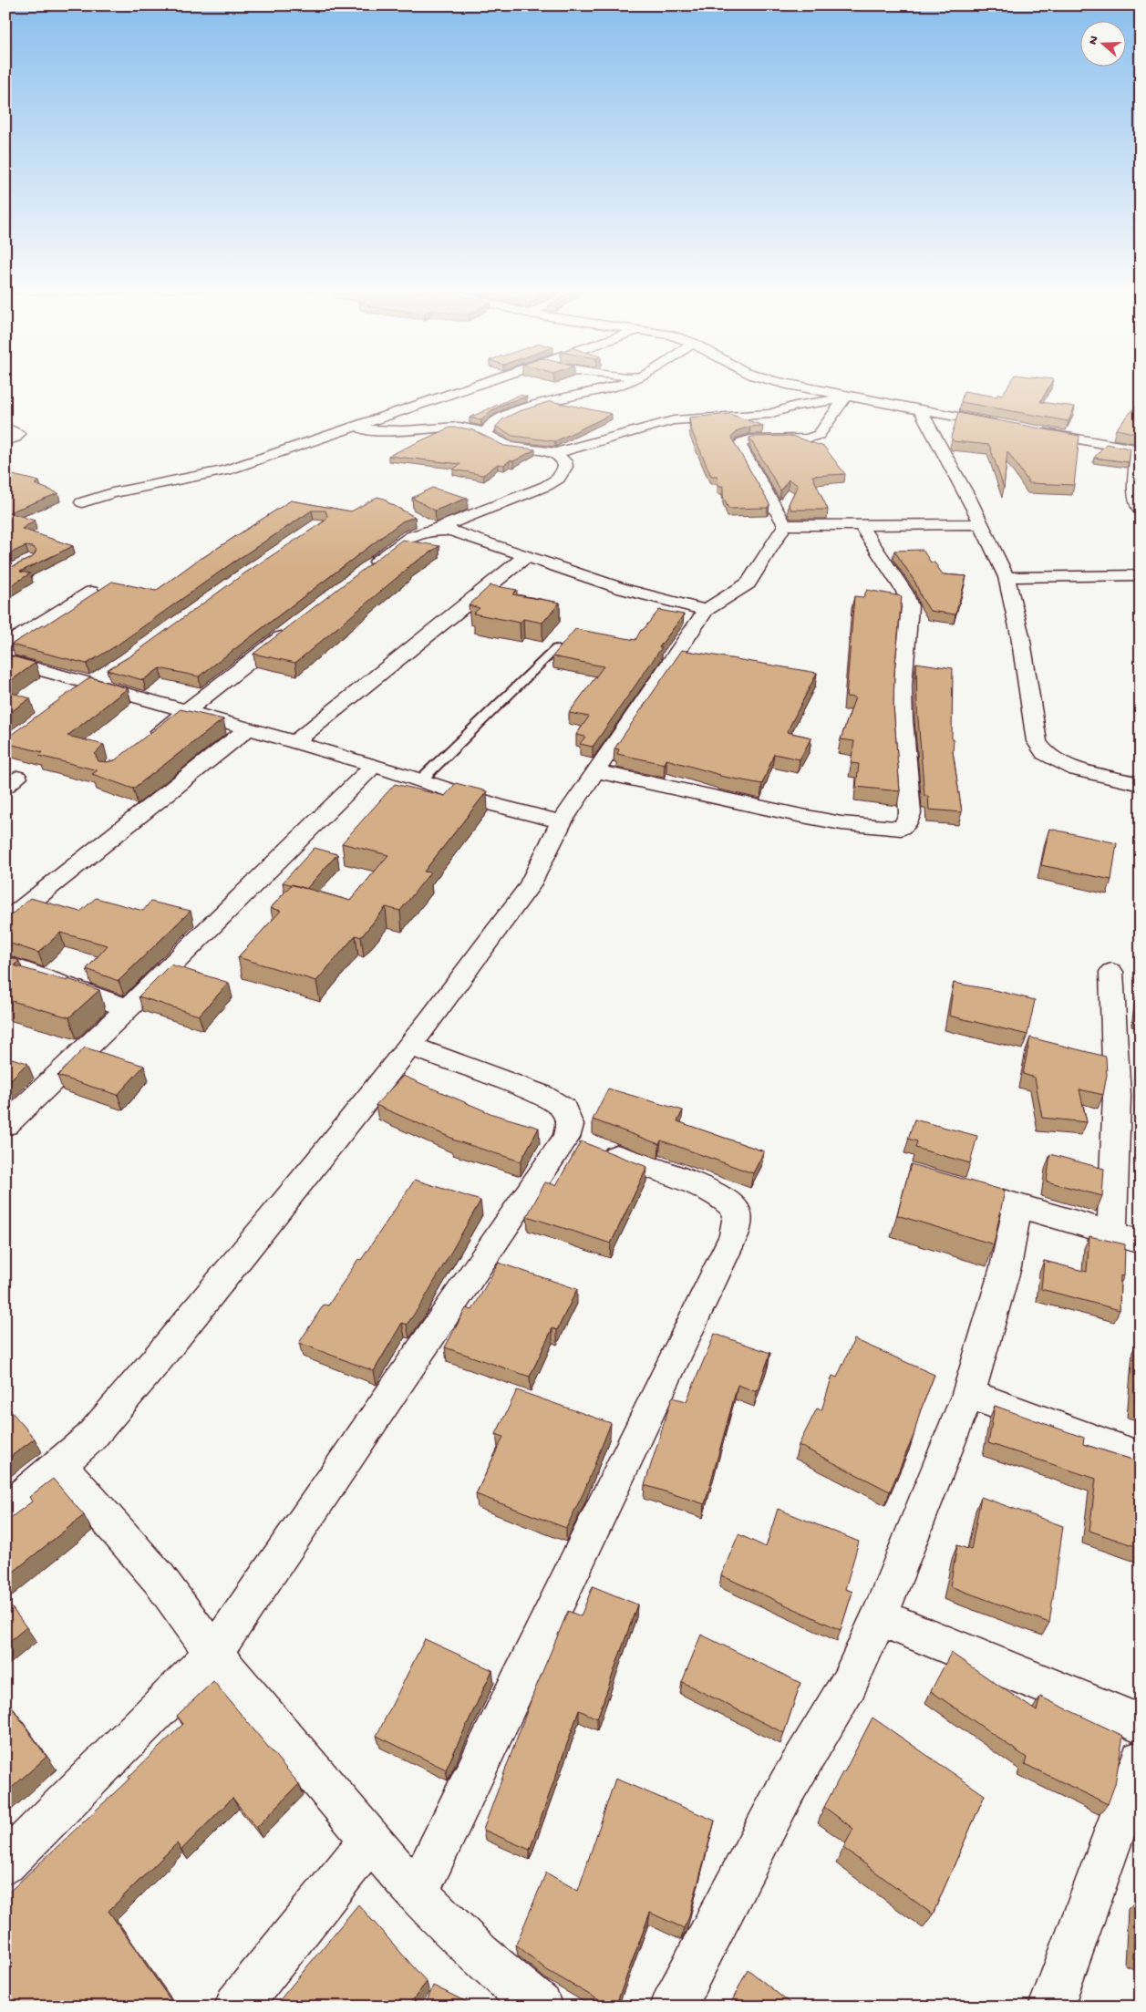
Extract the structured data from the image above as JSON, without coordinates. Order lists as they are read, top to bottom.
{
  "north": "left"
}
